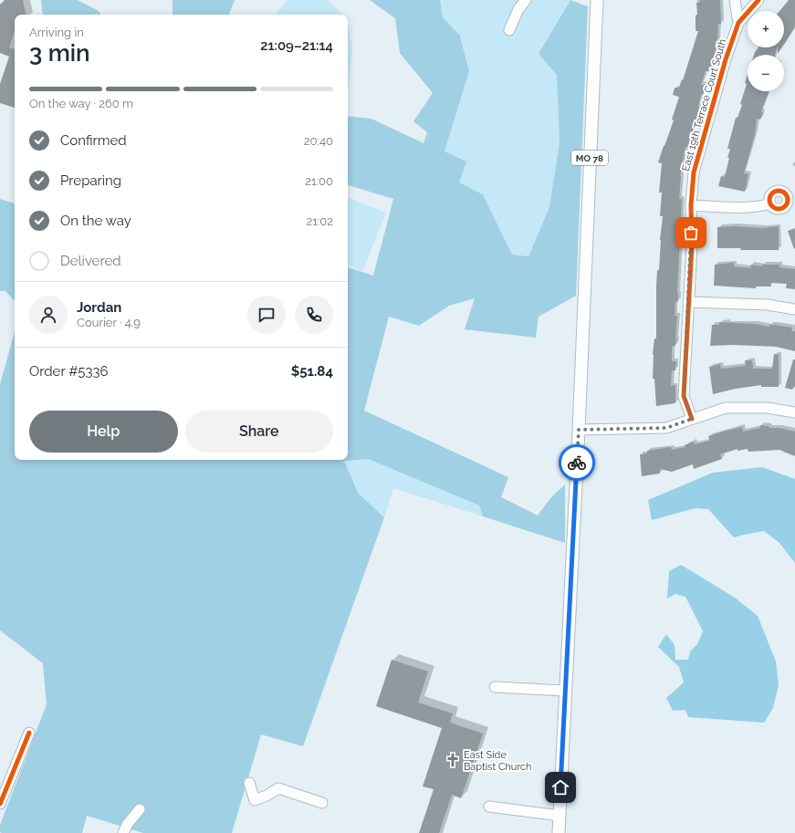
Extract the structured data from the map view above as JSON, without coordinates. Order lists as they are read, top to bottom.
{
  "streets": {
    "main road": ["MO 78"],
    "street": ["East 19th Terrace Court South"]
  },
  "places": {
    "church": ["East Side Baptist Church"]
  },
  "page": {
    "map_buttons": ["+", "−"],
    "heading": ["3 min", "Arriving in", "21:09–21:14"],
    "panel": [
      "Jordan",
      "Courier · 4.9",
      "Order #5336",
      "$51.84"
    ],
    "bar": "On the way · 260 m",
    "list": [
      ["Confirmed", "20:40"],
      ["Preparing", "21:00"],
      ["On the way", "21:02"],
      "Delivered"
    ],
    "buttons": ["Help", "Share"]
  }
}
